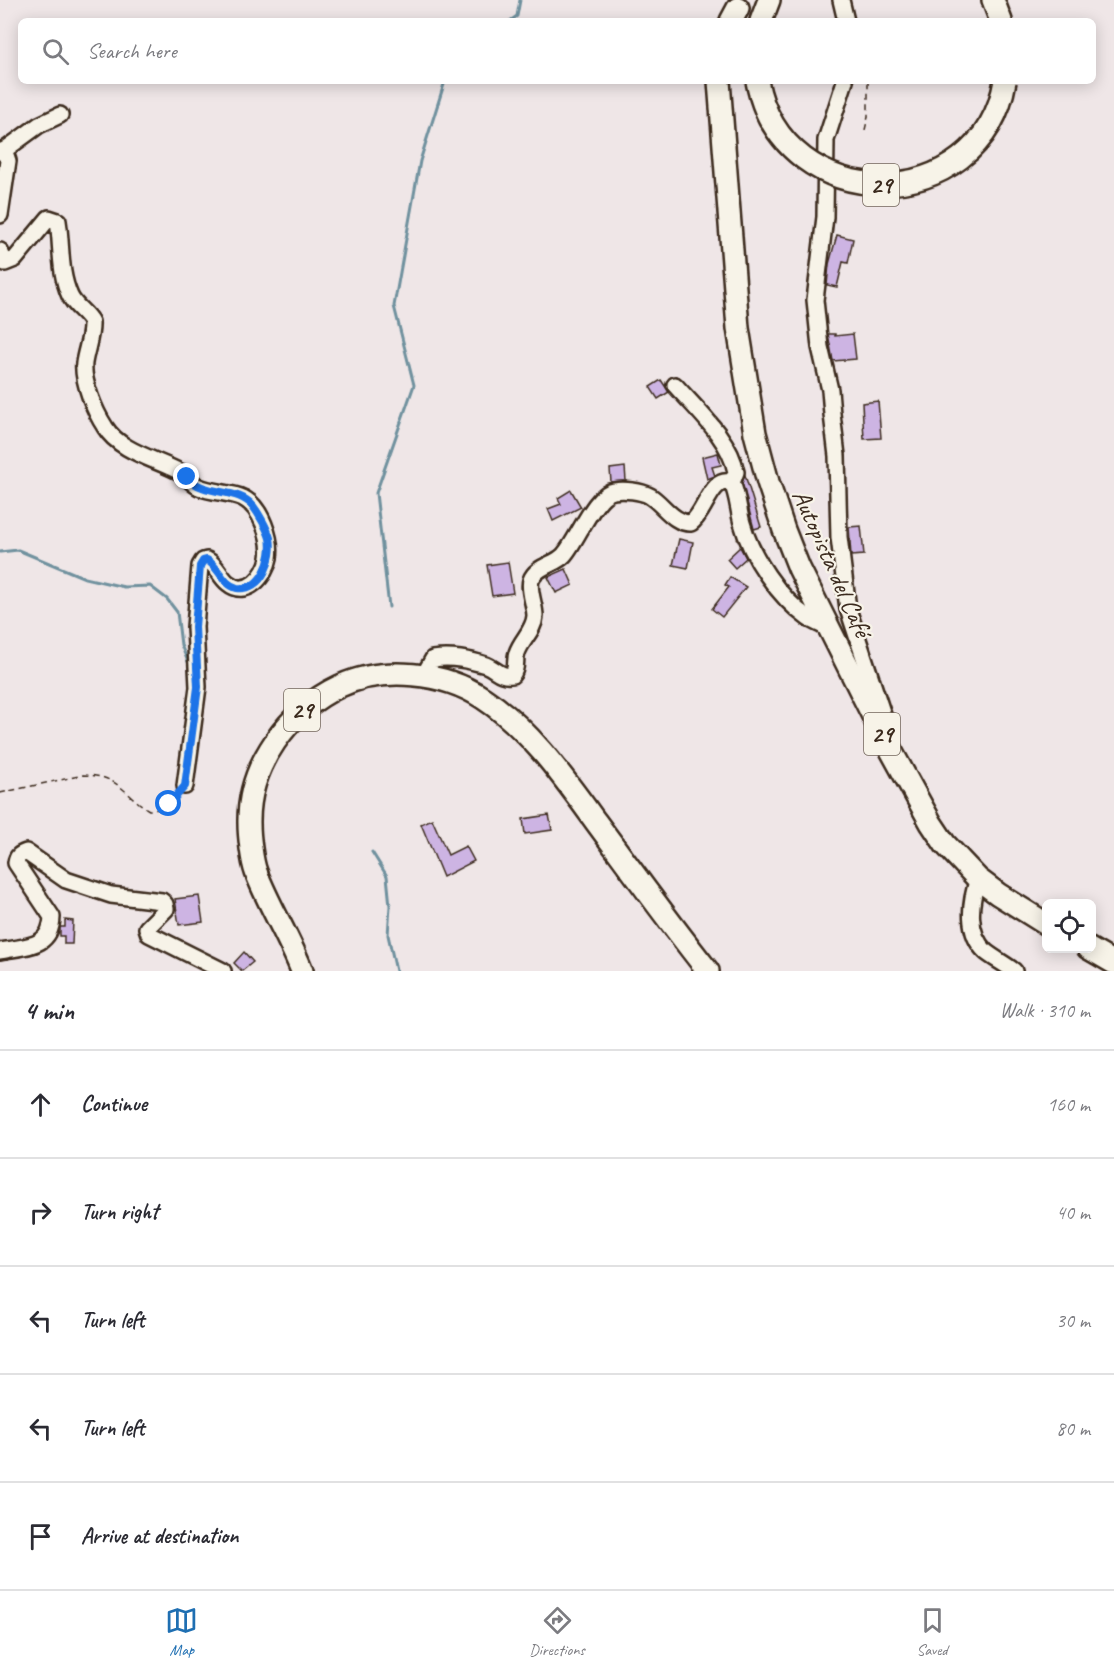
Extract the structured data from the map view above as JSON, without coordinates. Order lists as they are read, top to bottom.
{
  "streets": {
    "highway": ["29", "Autopista del Café"]
  },
  "page": {
    "search": "Search here",
    "heading": ["4 min", "Walk · 310 m"],
    "list": [
      ["Continue", "160 m"],
      ["Turn right", "40 m"],
      ["Turn left", "30 m"],
      ["Turn left", "80 m"],
      "Arrive at destination"
    ],
    "nav": ["Map", "Directions", "Saved"]
  }
}
